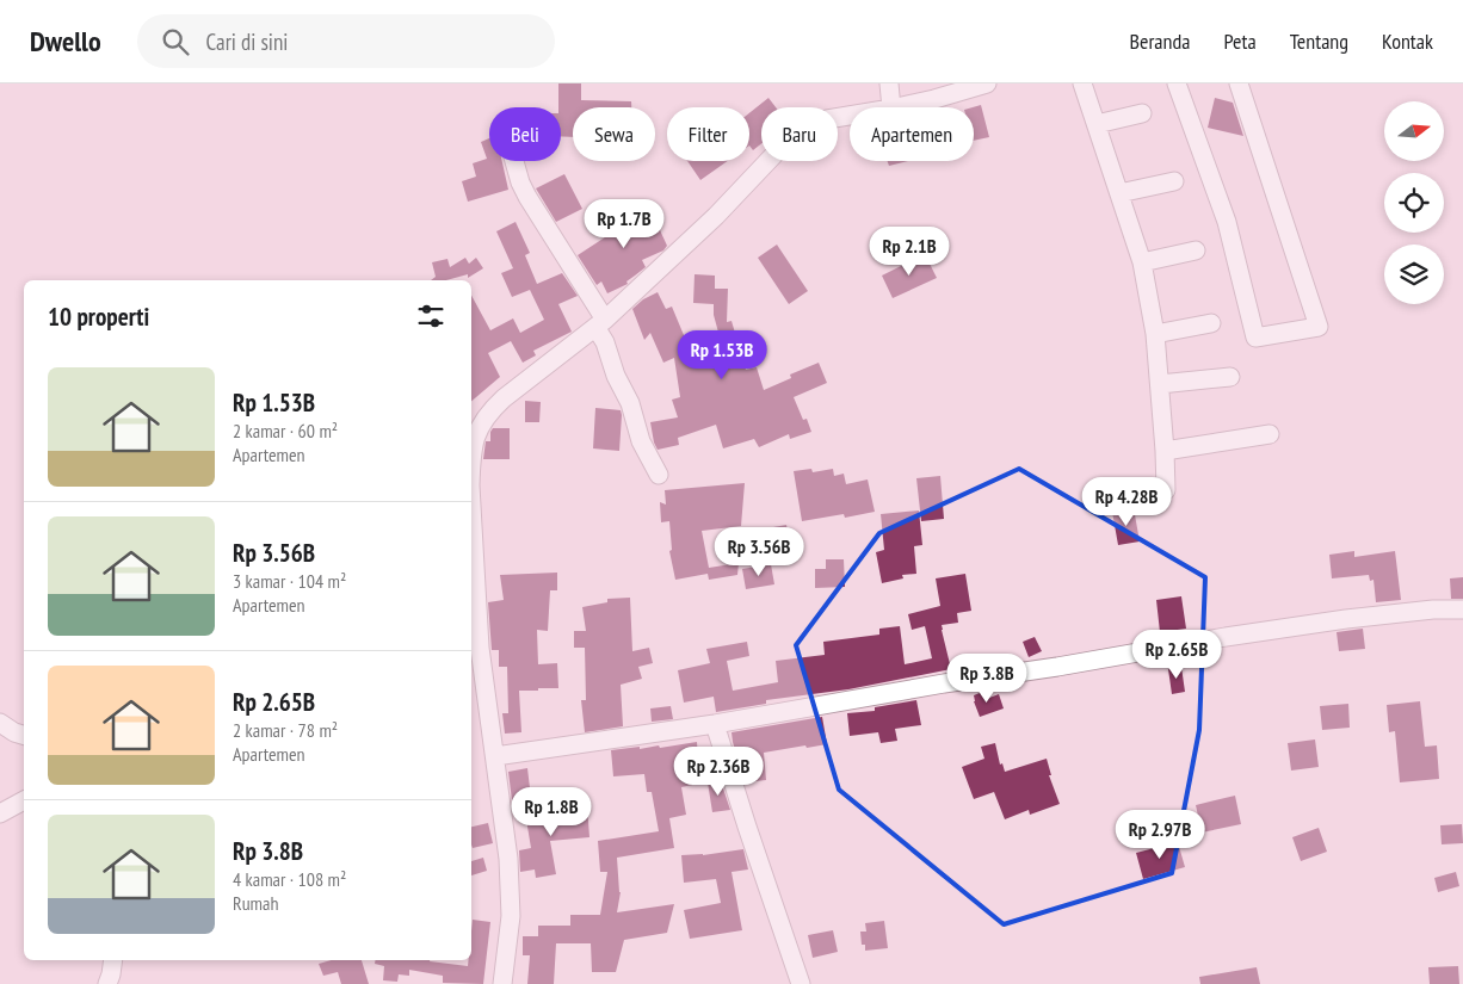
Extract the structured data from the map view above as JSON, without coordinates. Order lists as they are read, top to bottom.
{
  "north": "right",
  "page": {
    "header": "Dwello",
    "search": "Cari di sini",
    "nav": [
      "Beranda",
      "Peta",
      "Tentang",
      "Kontak"
    ],
    "chip": [
      "Beli",
      "Sewa",
      "Filter",
      "Baru",
      "Apartemen"
    ],
    "price": [
      "Rp 1.7B",
      "Rp 2.1B",
      "Rp 1.53B",
      "Rp 4.28B",
      "Rp 3.56B",
      "Rp 2.65B",
      "Rp 3.8B",
      "Rp 2.36B",
      "Rp 1.8B",
      "Rp 2.97B"
    ],
    "heading": "10 properti",
    "list": [
      {
        "name": "Rp 1.53B",
        "note": "2 kamar · 60 m² · Apartemen"
      },
      {
        "name": "Rp 3.56B",
        "note": "3 kamar · 104 m² · Apartemen"
      },
      {
        "name": "Rp 2.65B",
        "note": "2 kamar · 78 m² · Apartemen"
      },
      {
        "name": "Rp 3.8B",
        "note": "4 kamar · 108 m² · Rumah"
      }
    ]
  }
}
